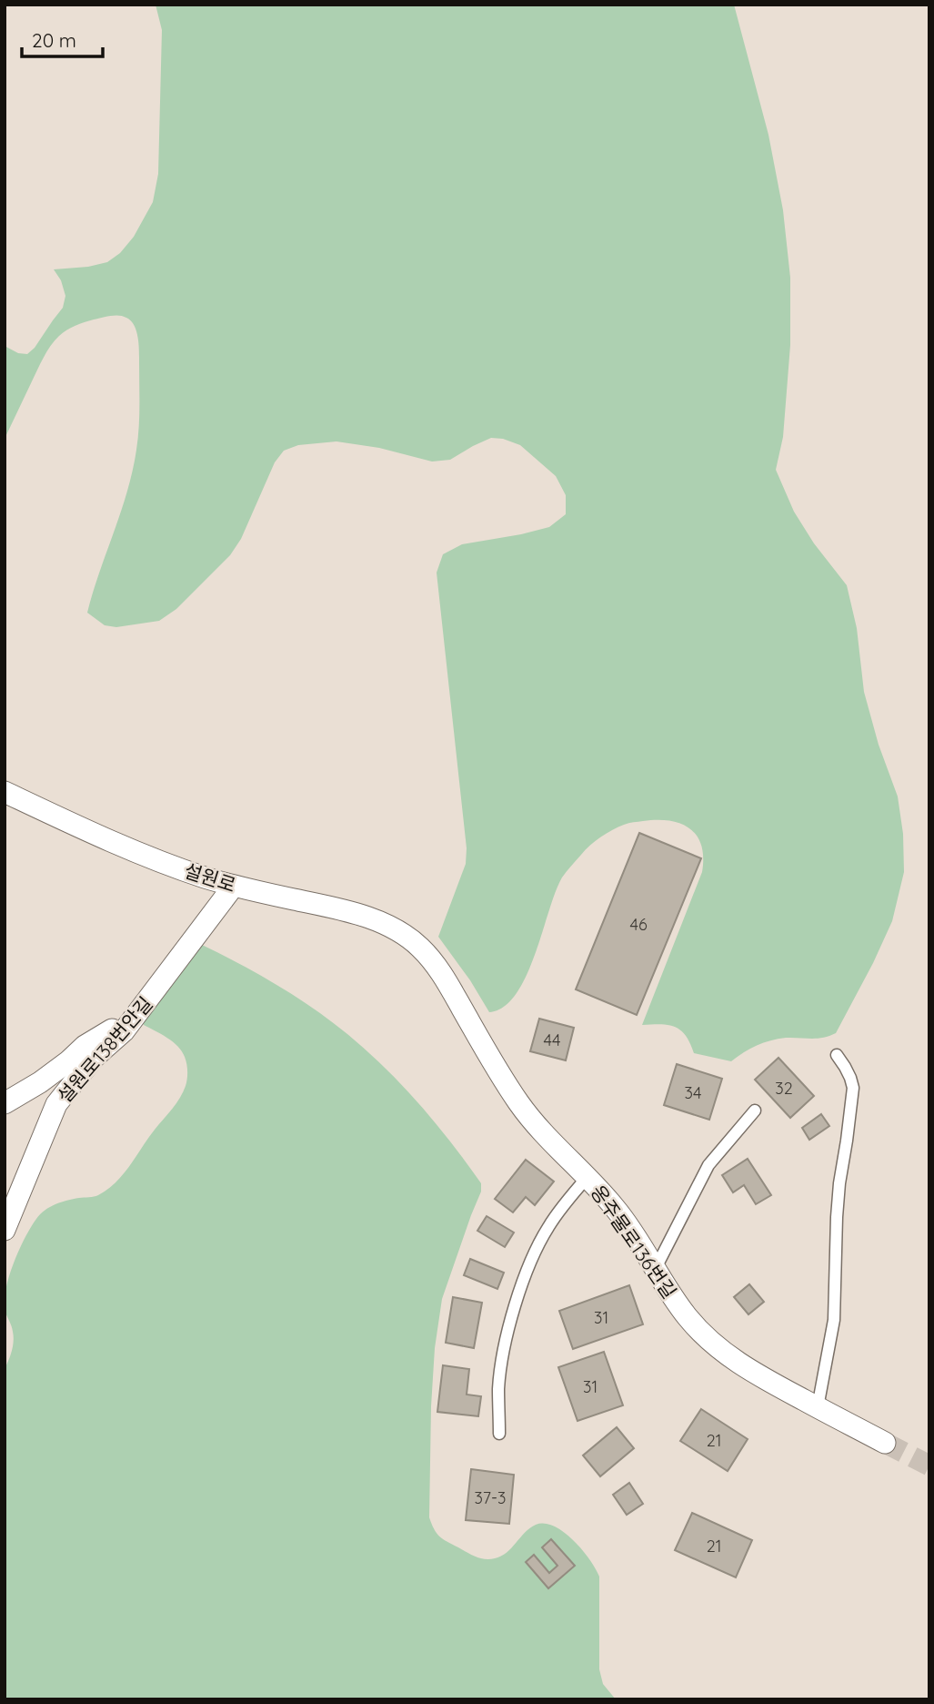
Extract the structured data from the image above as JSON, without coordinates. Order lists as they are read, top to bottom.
{
  "streets": {
    "street": ["설원로", "설원로138번안길", "옹주물로136번길"]
  },
  "crossings": [
    ["설원로", "설원로138번안길"],
    ["설원로", "옹주물로136번길"]
  ],
  "house_numbers": [
    "46",
    "44",
    "32",
    "34",
    "31",
    "31",
    "21",
    "37-3",
    "21"
  ],
  "scale_bar": "20 m"
}
